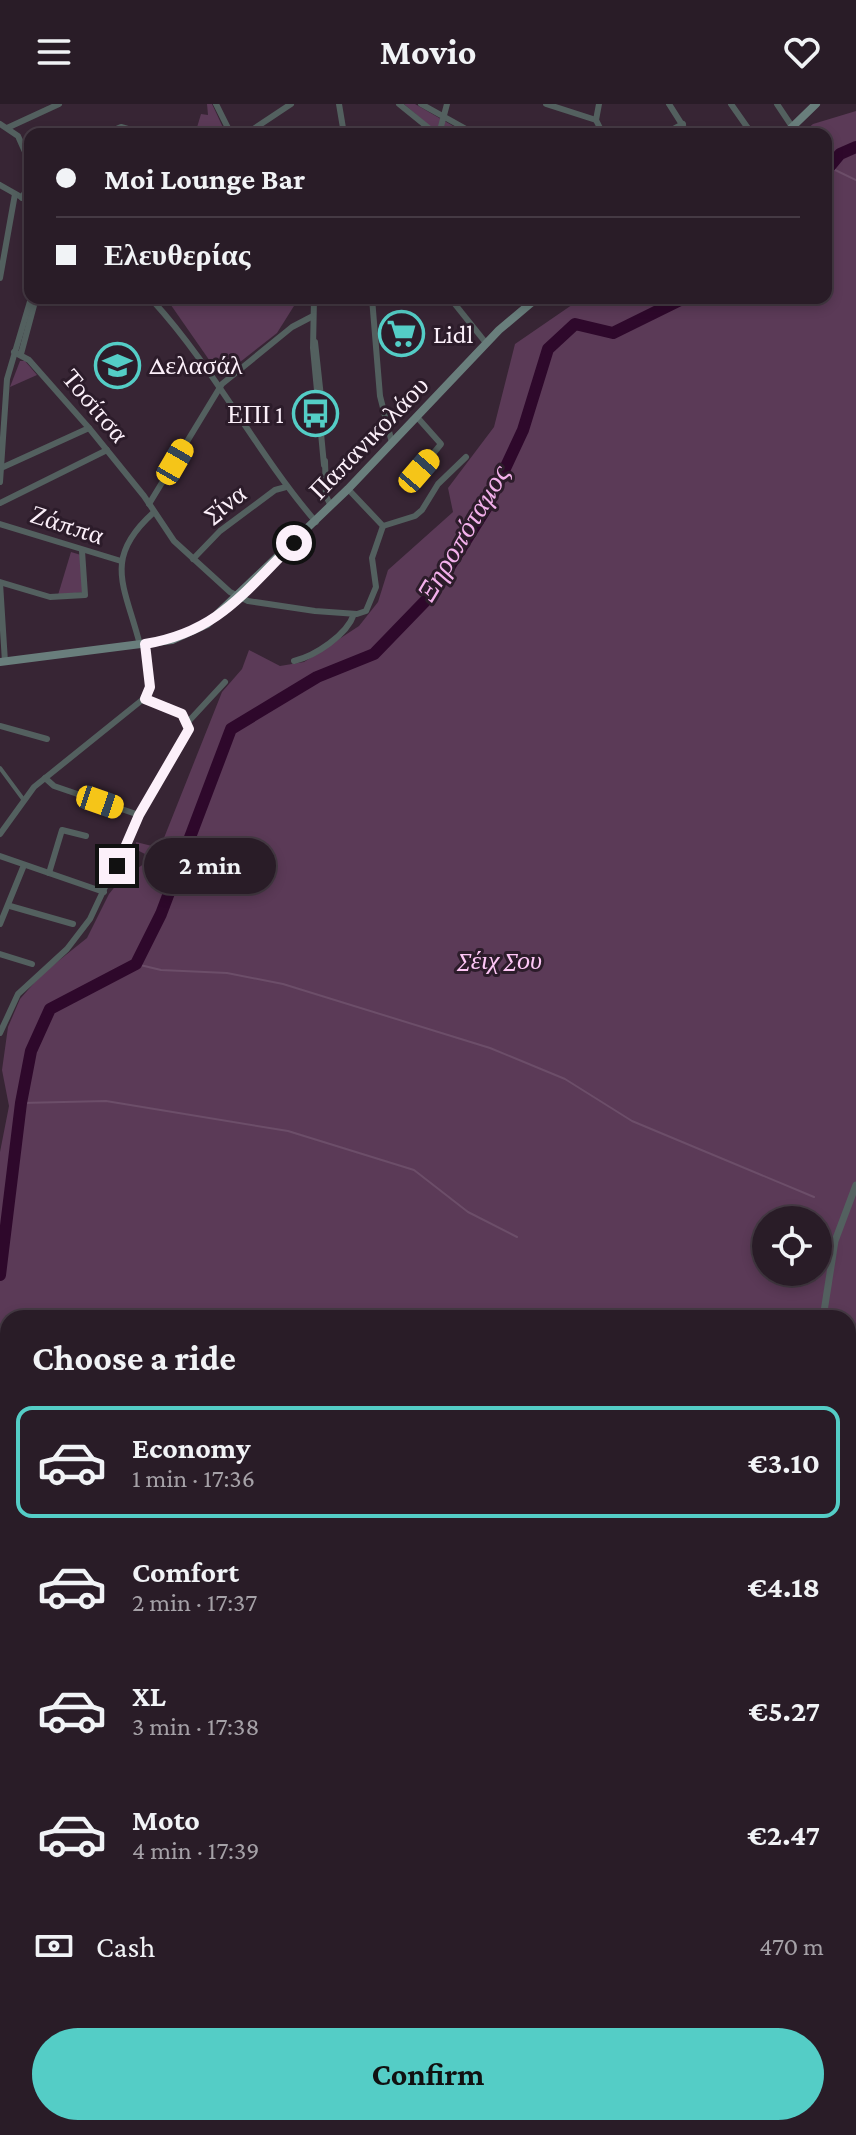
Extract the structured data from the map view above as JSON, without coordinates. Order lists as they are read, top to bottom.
{
  "streets": {
    "main road": ["Παπανικολάου"],
    "street": ["Τοσίτσα", "Σίνα", "Ζάππα"]
  },
  "crossings": [
    ["Τοσίτσα", "Παπανικολάου"],
    ["Τοσίτσα", "Σίνα"]
  ],
  "water": ["Ξηροπόταμος"],
  "parks": ["Σέιχ Σου"],
  "places": {
    "supermarket": ["Lidl"],
    "school or university": ["Δελασάλ"],
    "bus stop": ["ΕΠΙ 1"]
  },
  "page": {
    "header": "Movio",
    "banner": ["Moi Lounge Bar", "Ελευθερίας"],
    "bubble": "2 min",
    "heading": "Choose a ride",
    "list": [
      {
        "name": "Economy",
        "note": "1 min · 17:36",
        "value": "€3.10"
      },
      {
        "name": "Comfort",
        "note": "2 min · 17:37",
        "value": "€4.18"
      },
      {
        "name": "XL",
        "note": "3 min · 17:38",
        "value": "€5.27"
      },
      {
        "name": "Moto",
        "note": "4 min · 17:39",
        "value": "€2.47"
      }
    ],
    "pay": ["Cash", "470 m"],
    "buttons": "Confirm"
  }
}
